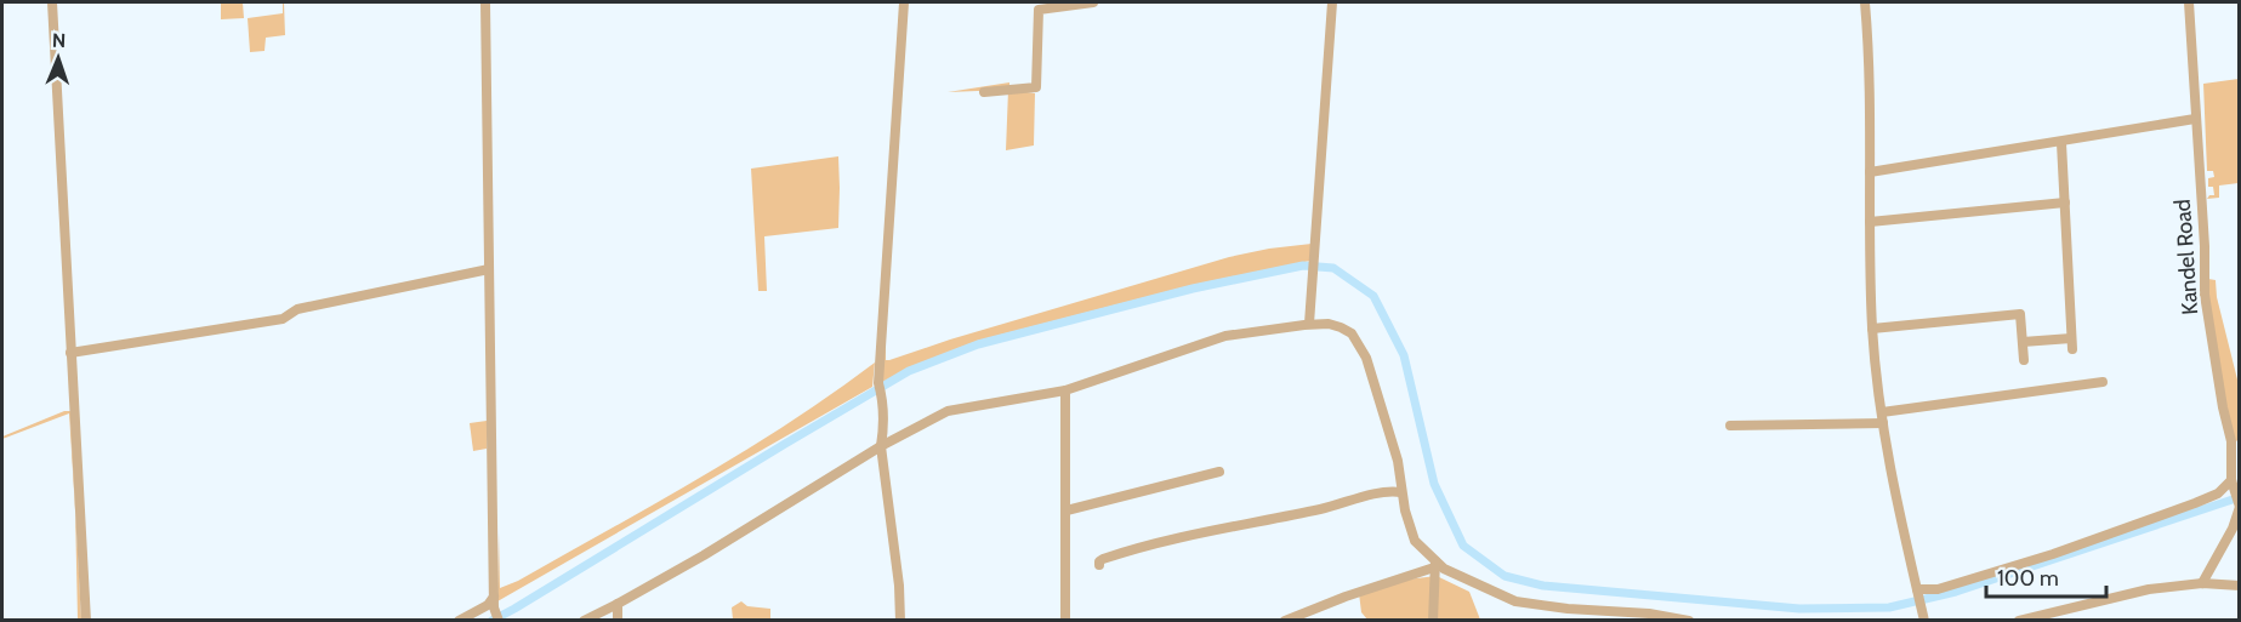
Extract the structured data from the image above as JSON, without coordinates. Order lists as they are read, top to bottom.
{
  "streets": {
    "street": ["Kandel Road"]
  },
  "scale_bar": "100 m",
  "north": "top"
}
